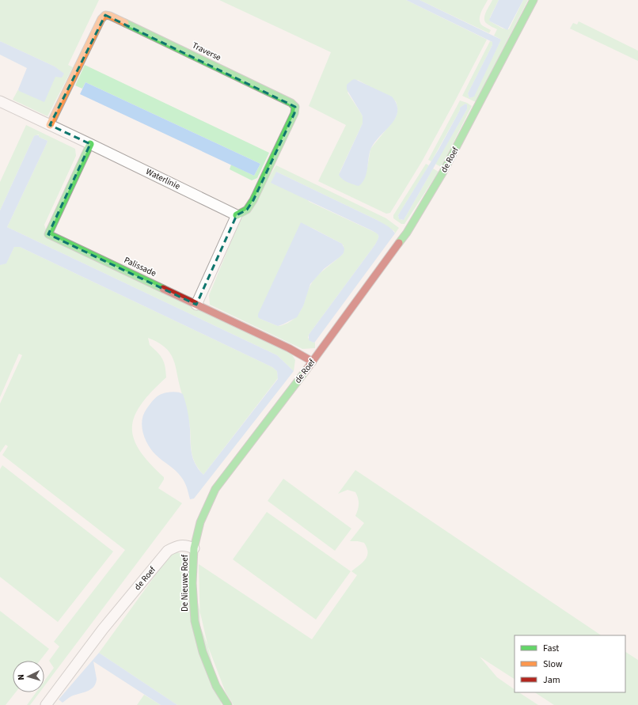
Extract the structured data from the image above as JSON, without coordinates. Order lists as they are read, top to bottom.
{
  "streets": {
    "street": [
      "Traverse",
      "de Roef",
      "Waterlinie",
      "Palissade",
      "De Nieuwe Roef"
    ]
  },
  "crossings": [
    ["Traverse", "Waterlinie"],
    ["de Roef", "Palissade"],
    ["de Roef", "De Nieuwe Roef"],
    ["Waterlinie", "Palissade"]
  ],
  "legend": ["Fast", "Slow", "Jam"],
  "north": "left"
}
